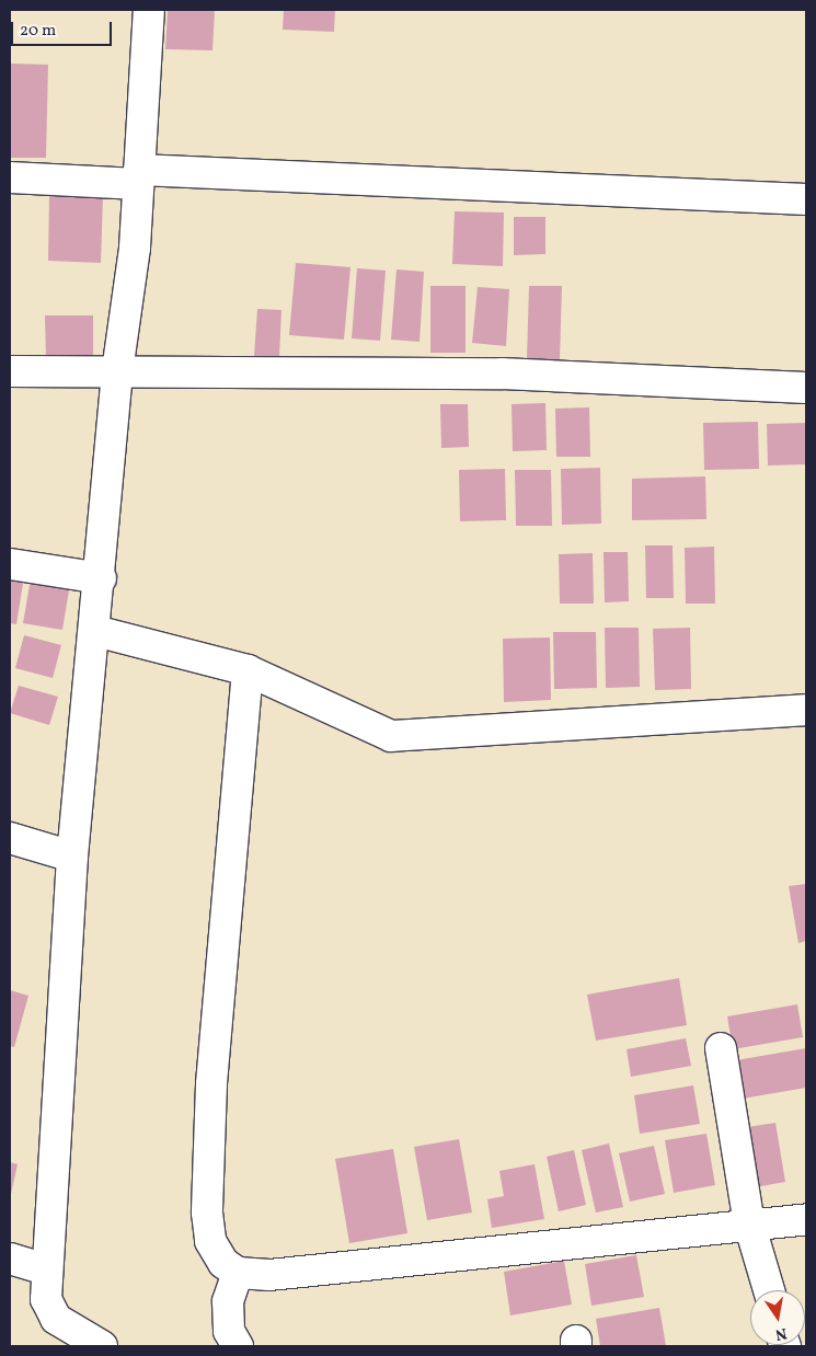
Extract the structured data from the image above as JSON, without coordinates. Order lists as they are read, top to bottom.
{
  "scale_bar": "20 m",
  "north": "bottom"
}
